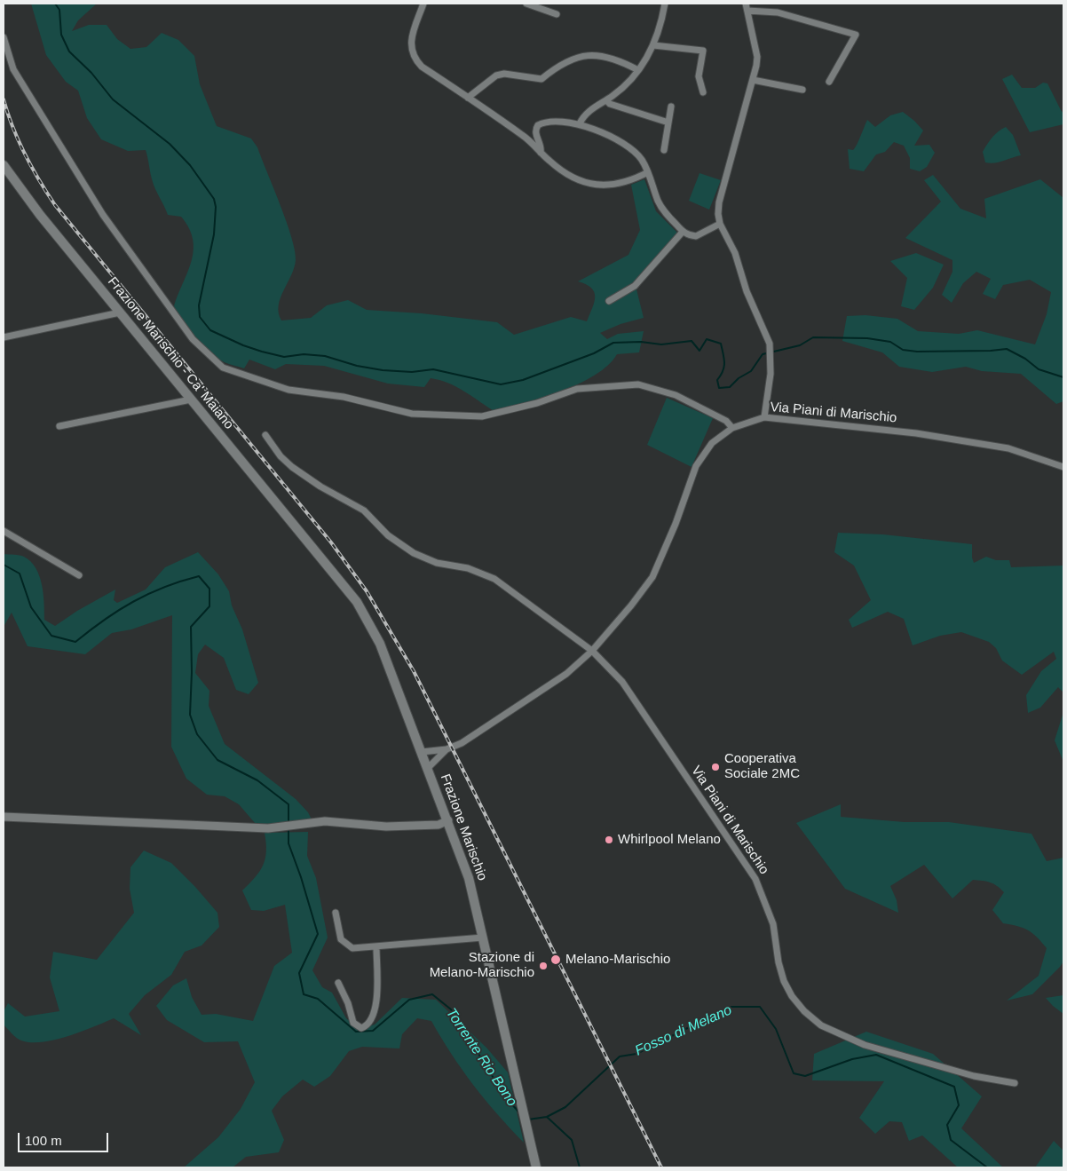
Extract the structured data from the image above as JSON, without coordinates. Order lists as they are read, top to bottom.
{
  "streets": {
    "main road": ["Frazione Marischio - Ca' Maiano", "Frazione Marischio"],
    "street": ["Via Piani di Marischio"]
  },
  "crossings": [
    ["Frazione Marischio - Ca' Maiano", "Frazione Marischio"]
  ],
  "water": ["Fosso di Melano", "Torrente Rio Bono"],
  "places": [
    "Cooperativa Sociale 2MC",
    "Whirlpool Melano",
    "Melano-Marischio",
    "Stazione di Melano-Marischio"
  ],
  "scale_bar": "100 m"
}
